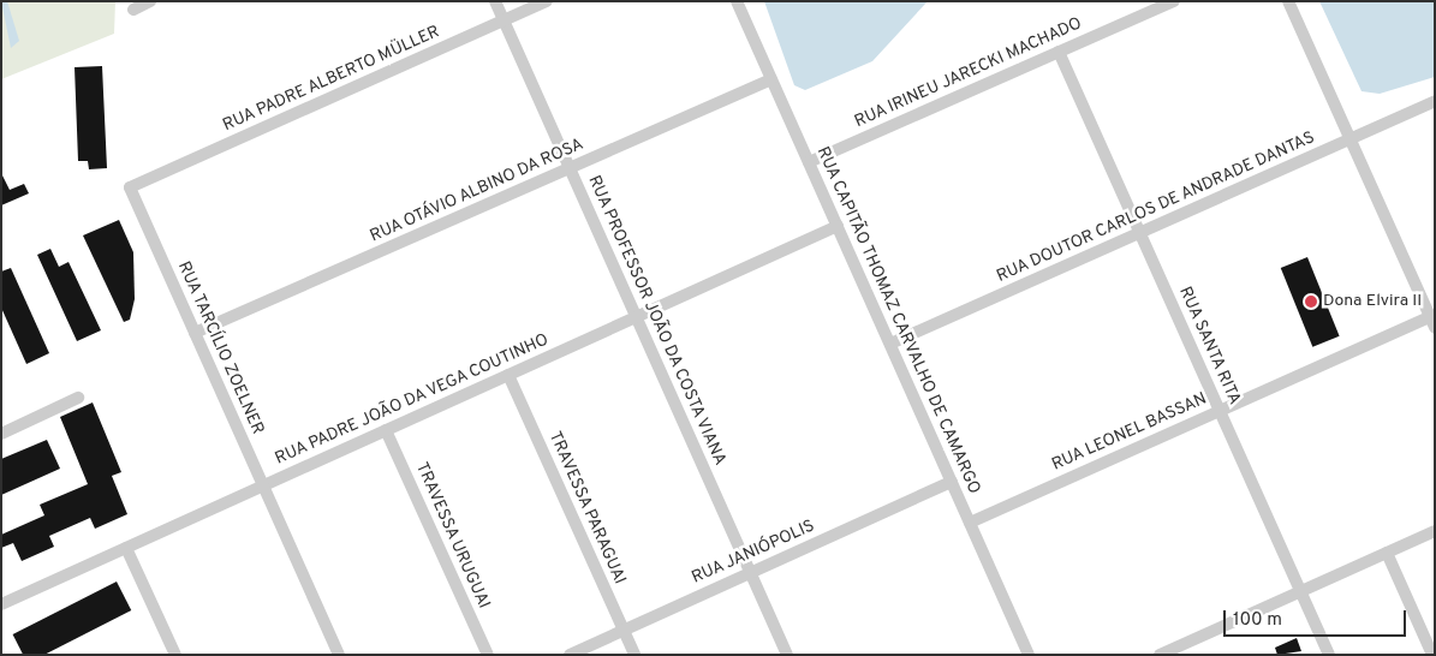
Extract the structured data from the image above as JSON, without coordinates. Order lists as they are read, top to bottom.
{
  "streets": {
    "street": [
      "RUA IRINEU JARECKI MACHADO",
      "RUA PADRE ALBERTO MÜLLER",
      "RUA OTÁVIO ALBINO DA ROSA",
      "RUA DOUTOR CARLOS DE ANDRADE DANTAS",
      "RUA PROFESSOR JOÃO DA COSTA VIANA",
      "RUA CAPITÃO THOMAZ CARVALHO DE CAMARGO",
      "RUA SANTA RITA",
      "RUA TARCÍLIO ZOELNER",
      "RUA PADRE JOÃO DA VEGA COUTINHO",
      "RUA LEONEL BASSAN",
      "TRAVESSA PARAGUAI",
      "TRAVESSA URUGUAI",
      "RUA JANIÓPOLIS"
    ]
  },
  "crossings": [
    ["RUA IRINEU JARECKI MACHADO", "RUA CAPITÃO THOMAZ CARVALHO DE CAMARGO"],
    ["RUA IRINEU JARECKI MACHADO", "RUA SANTA RITA"],
    ["RUA PADRE ALBERTO MÜLLER", "RUA PROFESSOR JOÃO DA COSTA VIANA"],
    ["RUA PADRE ALBERTO MÜLLER", "RUA TARCÍLIO ZOELNER"],
    ["RUA OTÁVIO ALBINO DA ROSA", "RUA PROFESSOR JOÃO DA COSTA VIANA"],
    ["RUA OTÁVIO ALBINO DA ROSA", "RUA CAPITÃO THOMAZ CARVALHO DE CAMARGO"],
    ["RUA OTÁVIO ALBINO DA ROSA", "RUA TARCÍLIO ZOELNER"],
    ["RUA DOUTOR CARLOS DE ANDRADE DANTAS", "RUA CAPITÃO THOMAZ CARVALHO DE CAMARGO"],
    ["RUA DOUTOR CARLOS DE ANDRADE DANTAS", "RUA SANTA RITA"],
    ["RUA PROFESSOR JOÃO DA COSTA VIANA", "RUA PADRE JOÃO DA VEGA COUTINHO"],
    ["RUA PROFESSOR JOÃO DA COSTA VIANA", "RUA JANIÓPOLIS"],
    ["RUA CAPITÃO THOMAZ CARVALHO DE CAMARGO", "RUA PADRE JOÃO DA VEGA COUTINHO"],
    ["RUA CAPITÃO THOMAZ CARVALHO DE CAMARGO", "RUA LEONEL BASSAN"],
    ["RUA CAPITÃO THOMAZ CARVALHO DE CAMARGO", "RUA JANIÓPOLIS"],
    ["RUA SANTA RITA", "RUA LEONEL BASSAN"],
    ["RUA TARCÍLIO ZOELNER", "RUA PADRE JOÃO DA VEGA COUTINHO"],
    ["RUA PADRE JOÃO DA VEGA COUTINHO", "TRAVESSA PARAGUAI"],
    ["RUA PADRE JOÃO DA VEGA COUTINHO", "TRAVESSA URUGUAI"],
    ["TRAVESSA PARAGUAI", "RUA JANIÓPOLIS"]
  ],
  "places": ["Dona Elvira II"],
  "scale_bar": "100 m"
}
